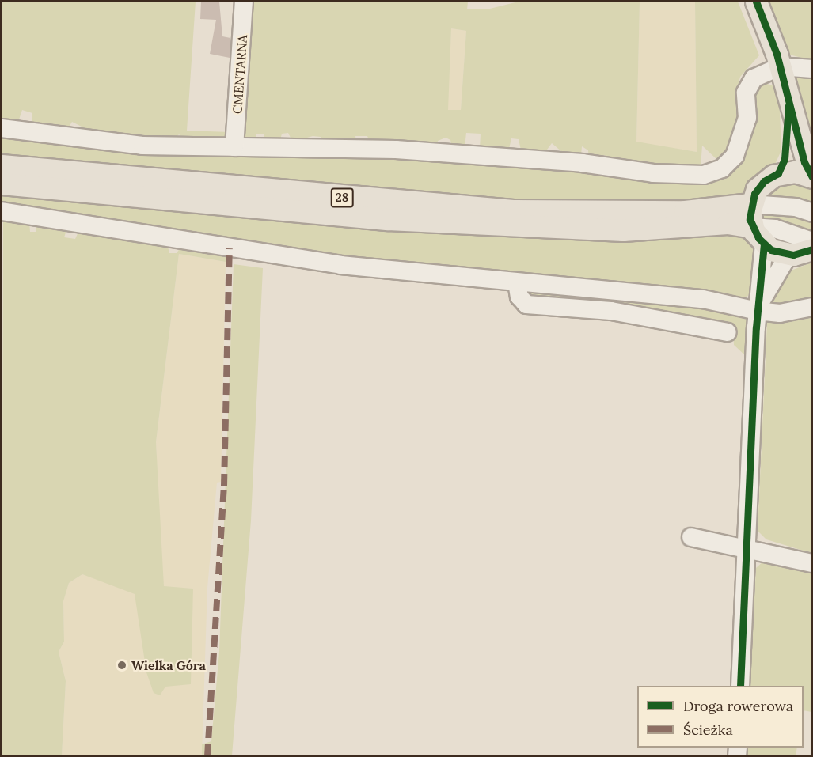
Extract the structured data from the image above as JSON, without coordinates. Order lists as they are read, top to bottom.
{
  "streets": {
    "main road": ["28"],
    "street": ["CMENTARNA"]
  },
  "places": ["Wielka Góra"],
  "legend": ["Droga rowerowa", "Ścieżka"]
}
